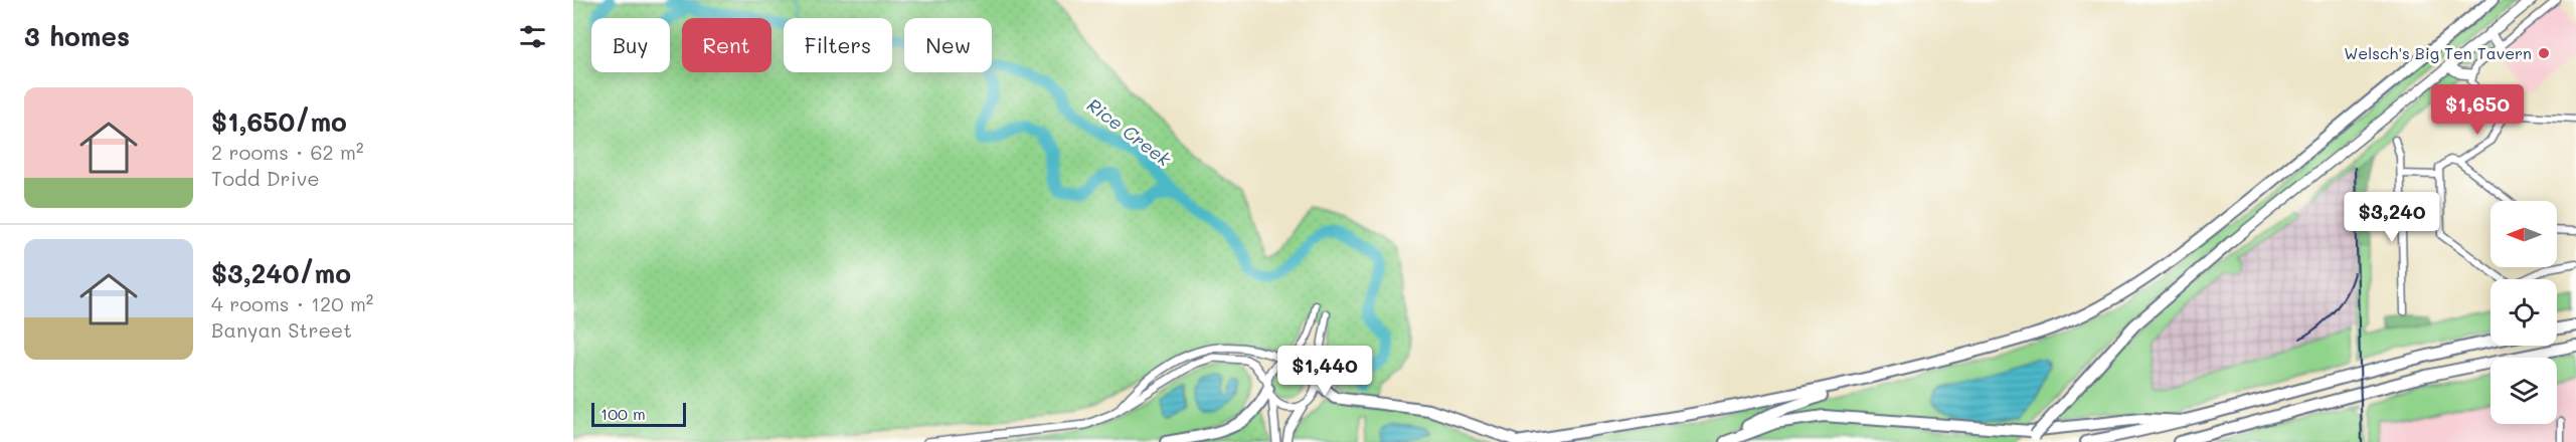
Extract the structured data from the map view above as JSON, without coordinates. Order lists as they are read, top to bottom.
{
  "water": ["Rice Creek"],
  "places": ["Welsch's Big Ten Tavern"],
  "scale_bar": "100 m",
  "north": "left",
  "page": {
    "heading": "3 homes",
    "chip": [
      "Buy",
      "Rent",
      "Filters",
      "New"
    ],
    "list": [
      {
        "name": "$1,650/mo",
        "note": "2 rooms · 62 m² · Todd Drive"
      },
      {
        "name": "$3,240/mo",
        "note": "4 rooms · 120 m² · Banyan Street"
      }
    ],
    "price": ["$1,650", "$3,240", "$1,440"],
    "scale": "100 m"
  }
}
